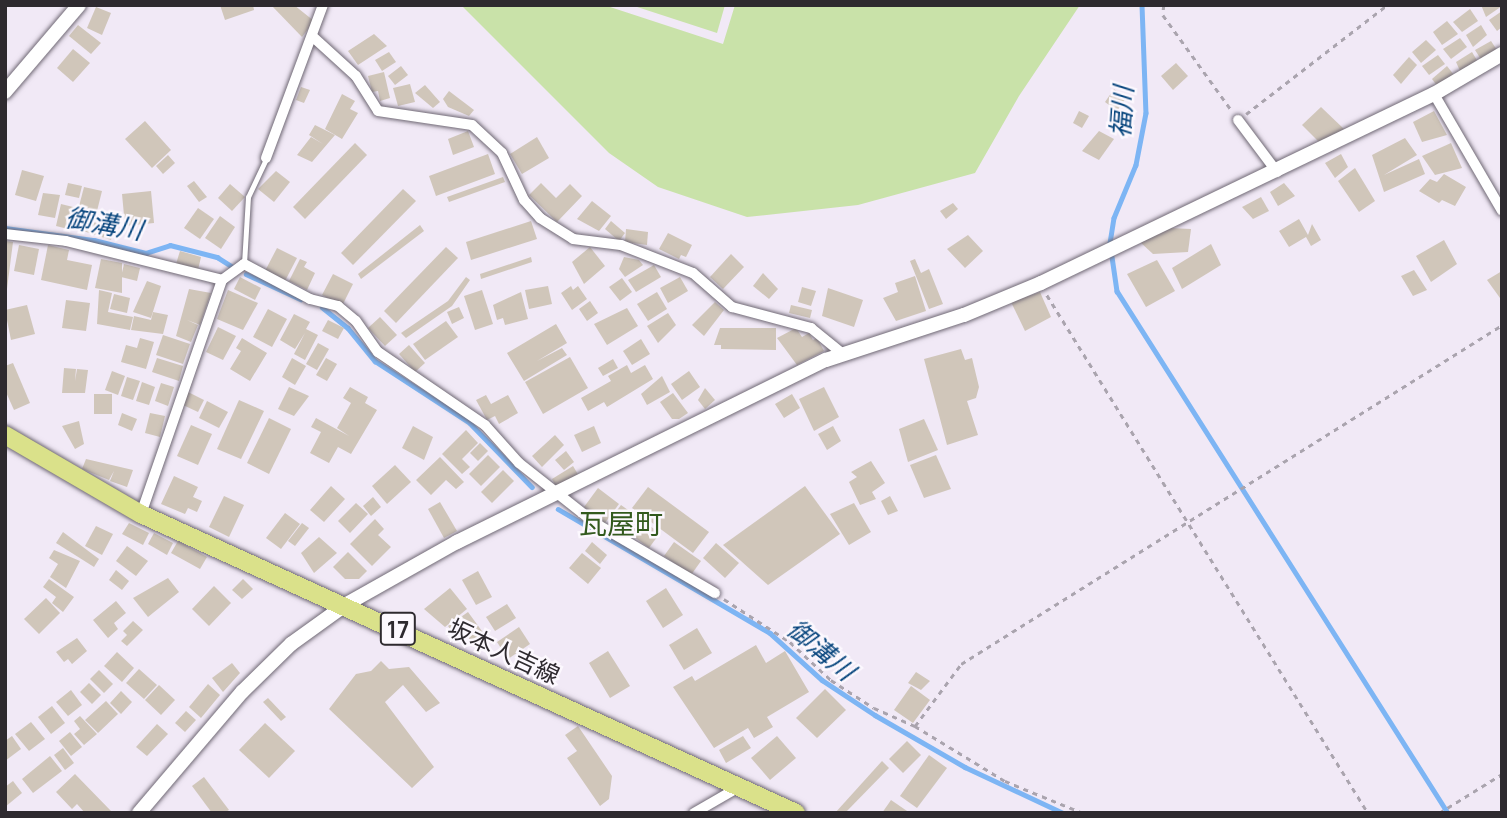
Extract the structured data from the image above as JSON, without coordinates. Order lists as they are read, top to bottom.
{
  "streets": {
    "main road": ["17", "坂本人吉線"]
  },
  "districts": ["瓦屋町"],
  "water": ["福川", "御溝川"]
}
